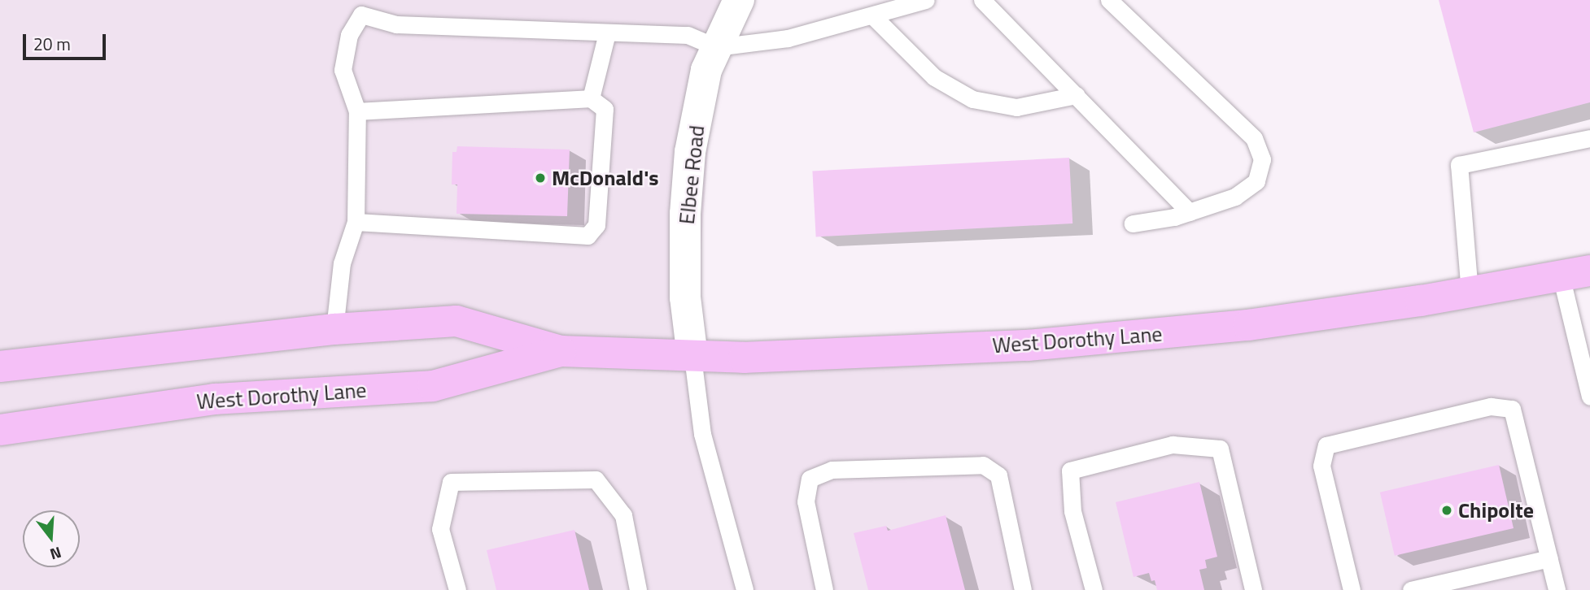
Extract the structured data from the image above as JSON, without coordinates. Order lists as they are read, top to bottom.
{
  "streets": {
    "main road": ["West Dorothy Lane"],
    "street": ["Elbee Road"]
  },
  "crossings": [
    ["Elbee Road", "West Dorothy Lane"]
  ],
  "places": ["McDonald's", "Chipolte"],
  "scale_bar": "20 m",
  "north": "bottom"
}
